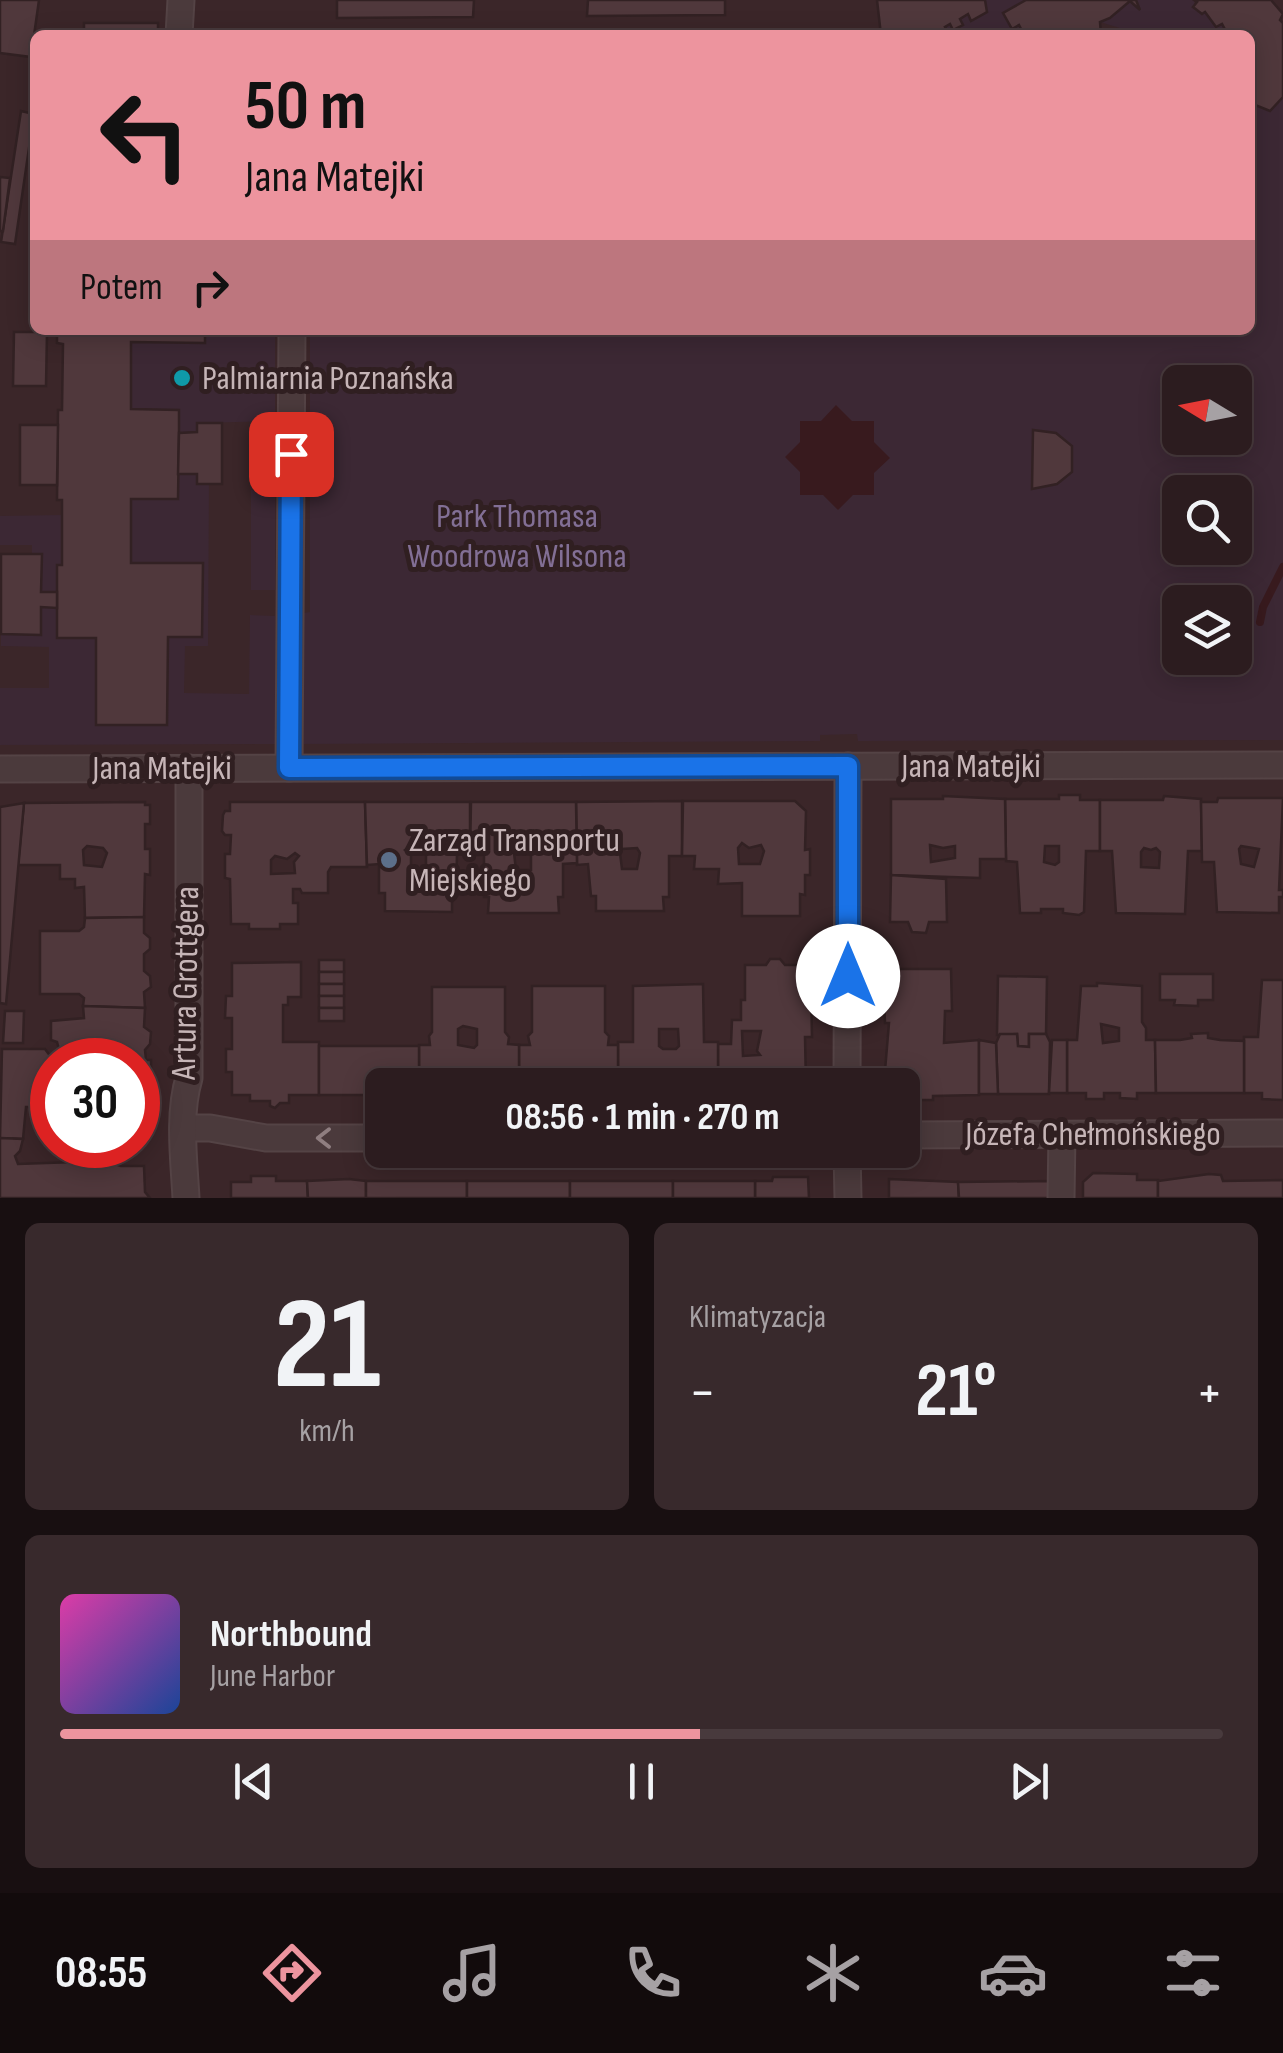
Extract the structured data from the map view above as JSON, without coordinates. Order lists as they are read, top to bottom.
{
  "streets": {
    "street": ["Jana Matejki", "Artura Grottgera", "Józefa Chełmońskiego"]
  },
  "crossings": [
    ["Jana Matejki", "Artura Grottgera"]
  ],
  "parks": ["Park Thomasa Woodrowa Wilsona"],
  "places": ["Palmiarnia Poznańska", "Zarząd Transportu Miejskiego"],
  "north": "left",
  "page": {
    "turn": ["50 m", "Jana Matejki"],
    "then": "Potem",
    "limit": "30",
    "trip": "08:56 · 1 min · 270 m",
    "tile": [
      ["21", "km/h"],
      "Klimatyzacja"
    ],
    "heat": ["−", "21°", "+"],
    "song": ["Northbound", "June Harbor"],
    "tabs": "08:55"
  }
}
